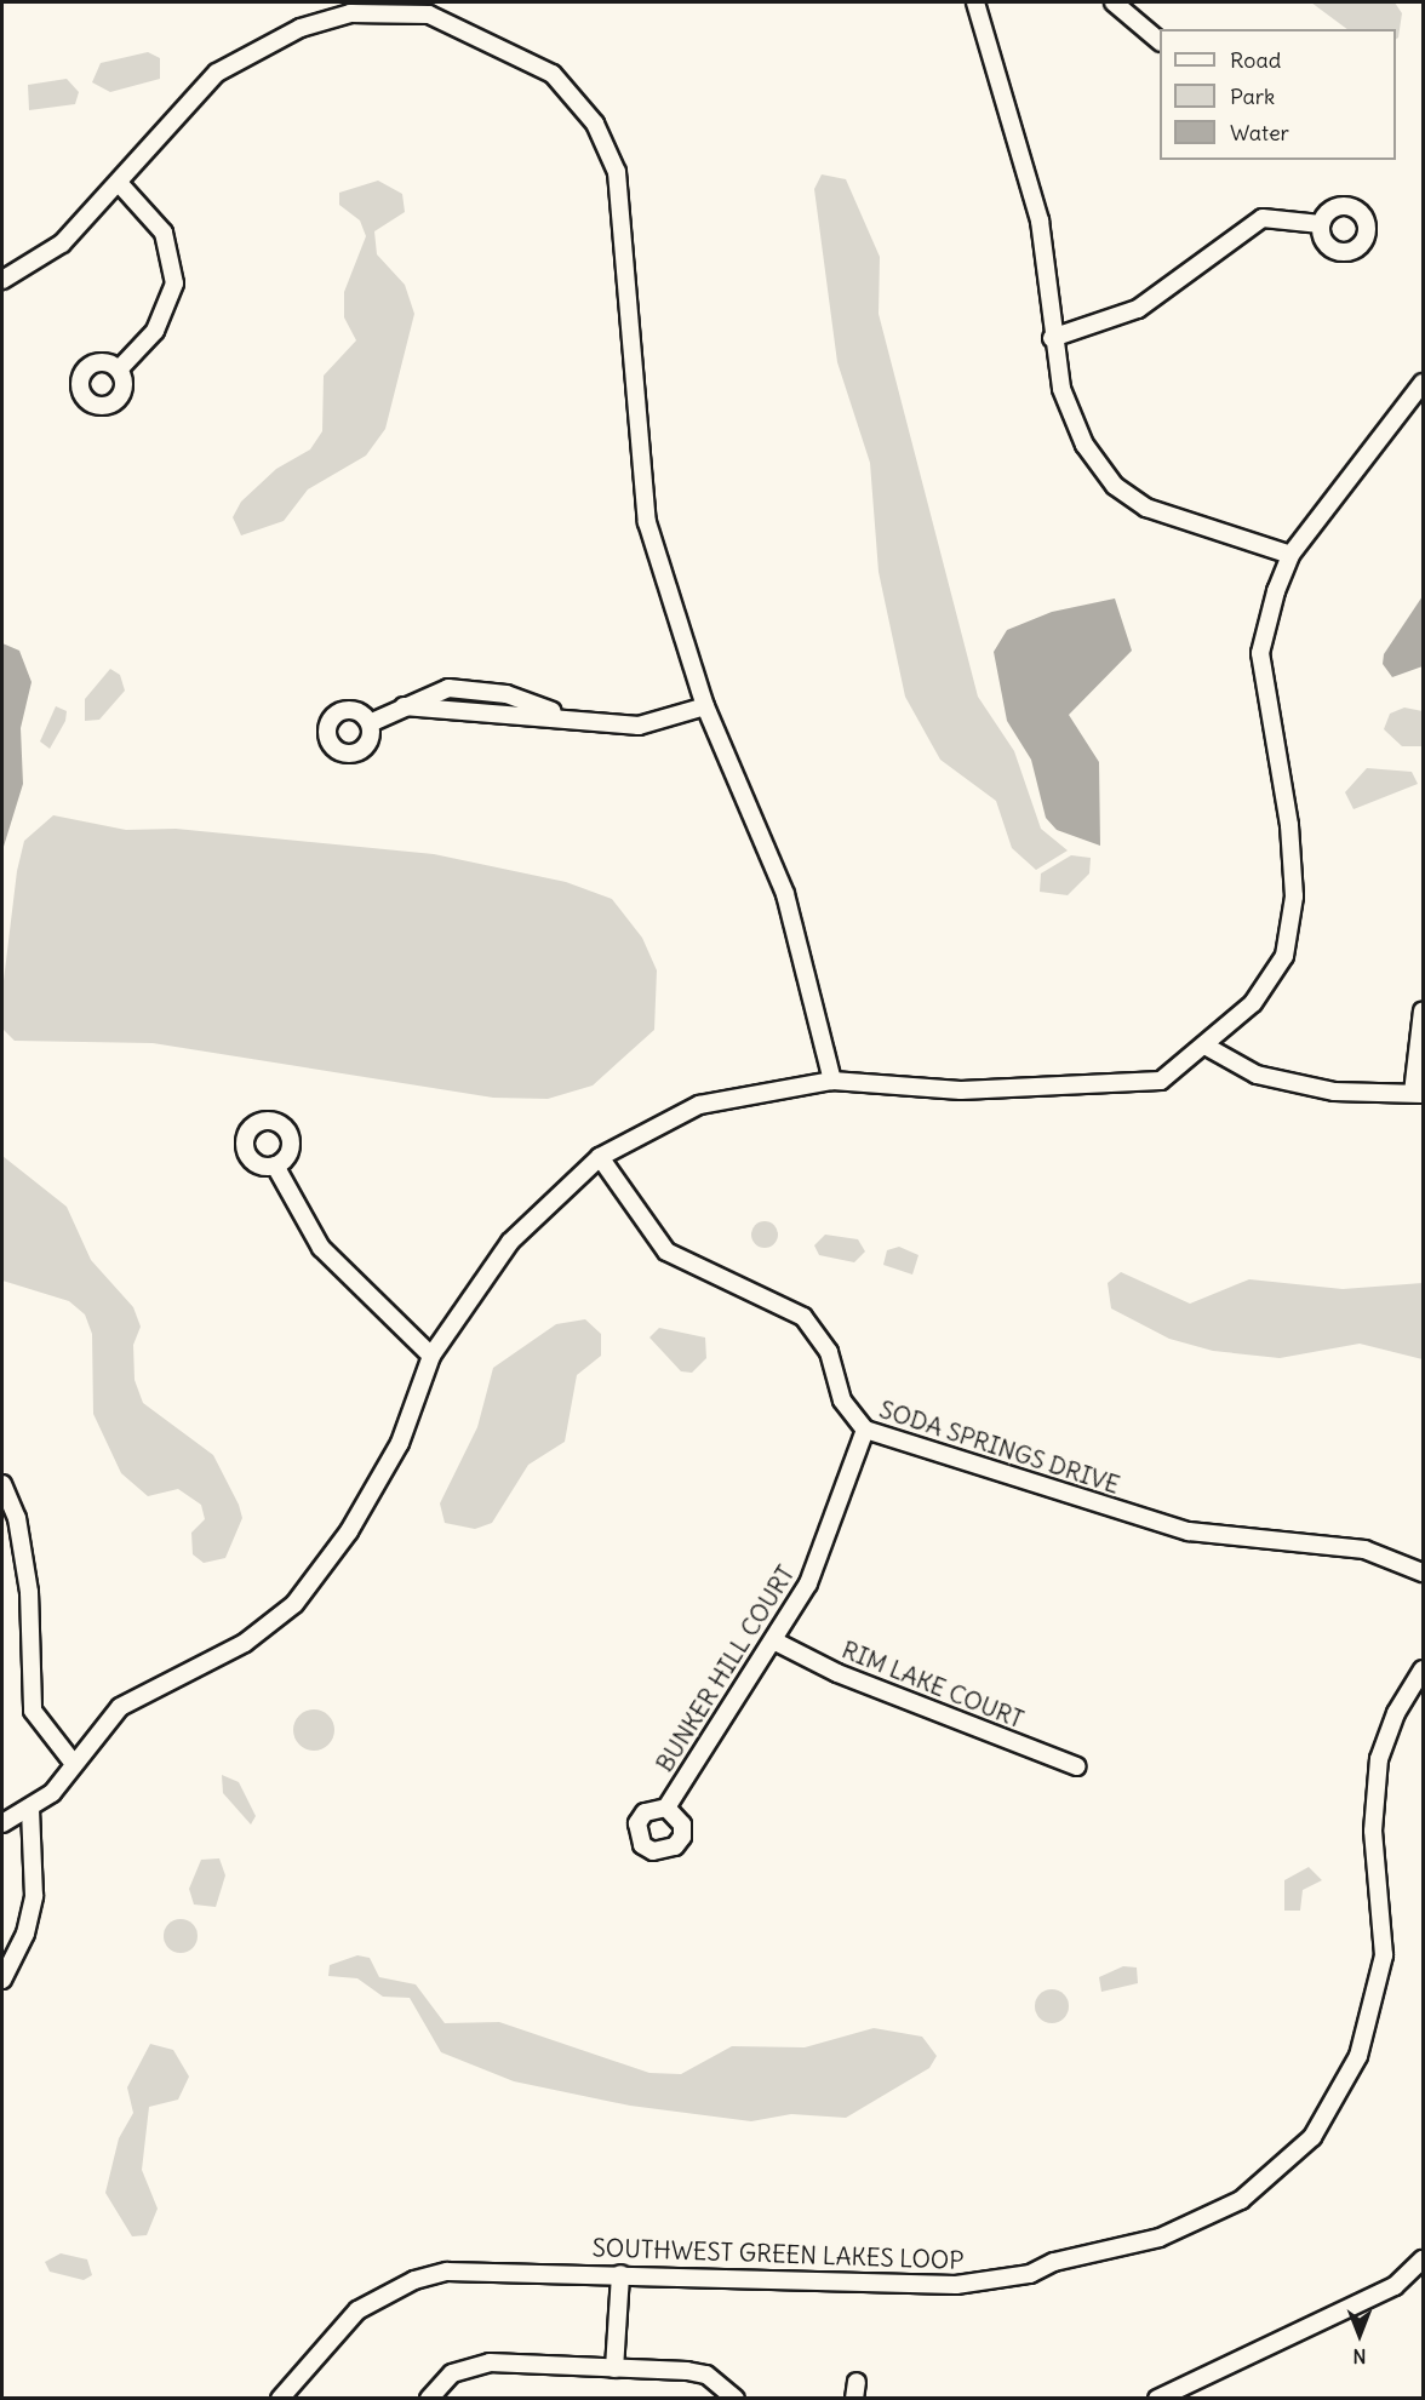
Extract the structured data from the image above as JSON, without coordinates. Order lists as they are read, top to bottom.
{
  "streets": {
    "street": [
      "SODA SPRINGS DRIVE",
      "BUNKER HILL COURT",
      "RIM LAKE COURT",
      "SOUTHWEST GREEN LAKES LOOP"
    ]
  },
  "crossings": [
    ["SODA SPRINGS DRIVE", "BUNKER HILL COURT"],
    ["BUNKER HILL COURT", "RIM LAKE COURT"]
  ],
  "legend": ["Road", "Park", "Water"],
  "north": "bottom"
}
